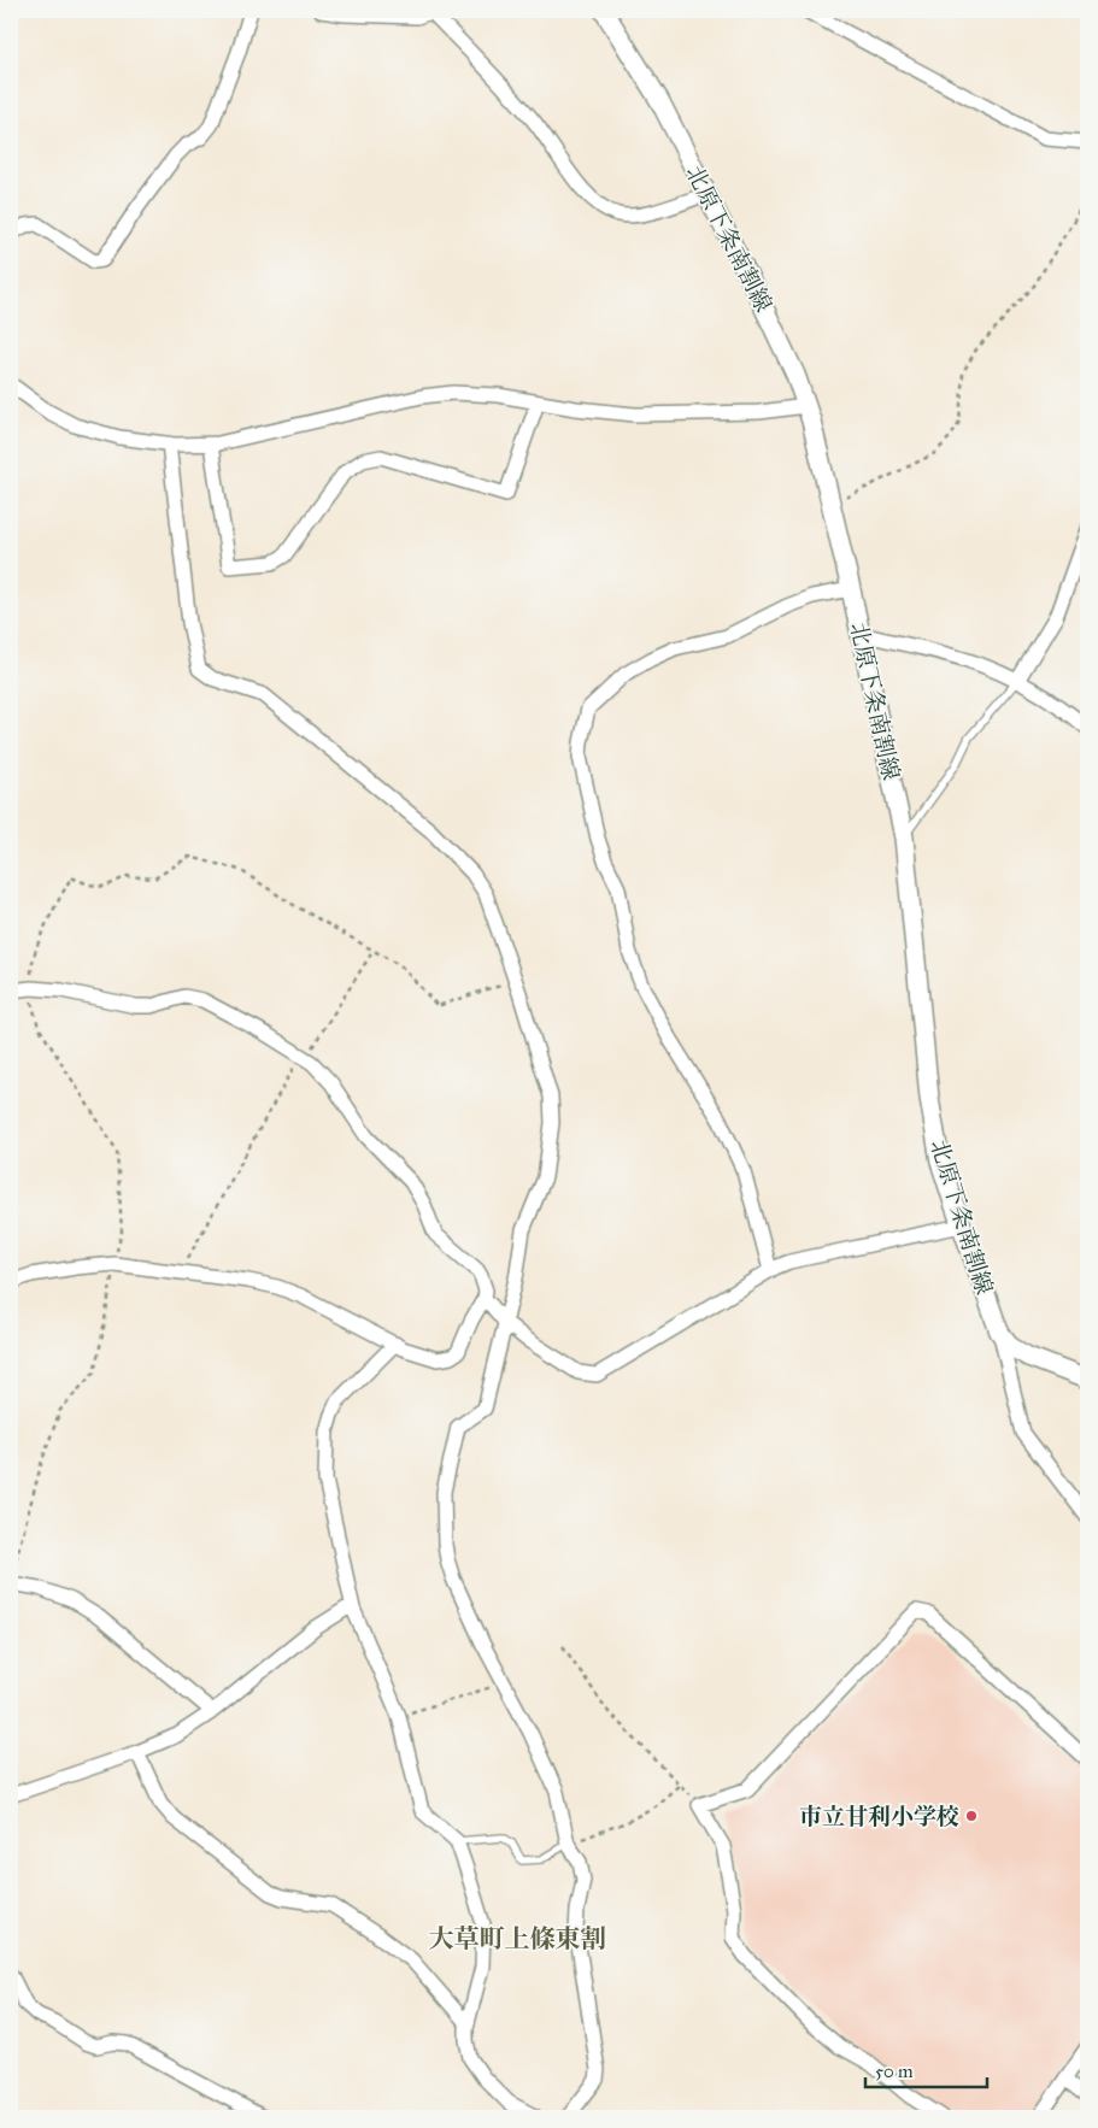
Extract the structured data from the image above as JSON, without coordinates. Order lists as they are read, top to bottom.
{
  "streets": {
    "main road": ["北原下条南割線"]
  },
  "districts": ["大草町上條東割"],
  "places": ["市立甘利小学校"],
  "scale_bar": "50 m"
}
